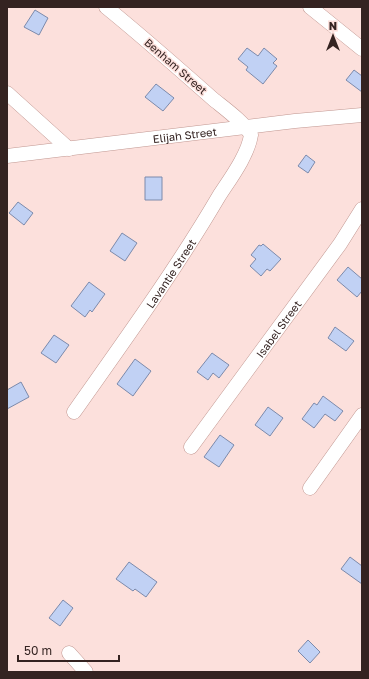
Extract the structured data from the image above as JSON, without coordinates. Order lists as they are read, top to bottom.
{
  "streets": {
    "street": [
      "Benham Street",
      "Elijah Street",
      "Lavantie Street",
      "Isabel Street"
    ]
  },
  "crossings": [
    ["Benham Street", "Elijah Street"],
    ["Benham Street", "Lavantie Street"],
    ["Elijah Street", "Lavantie Street"]
  ],
  "scale_bar": "50 m",
  "north": "top"
}
